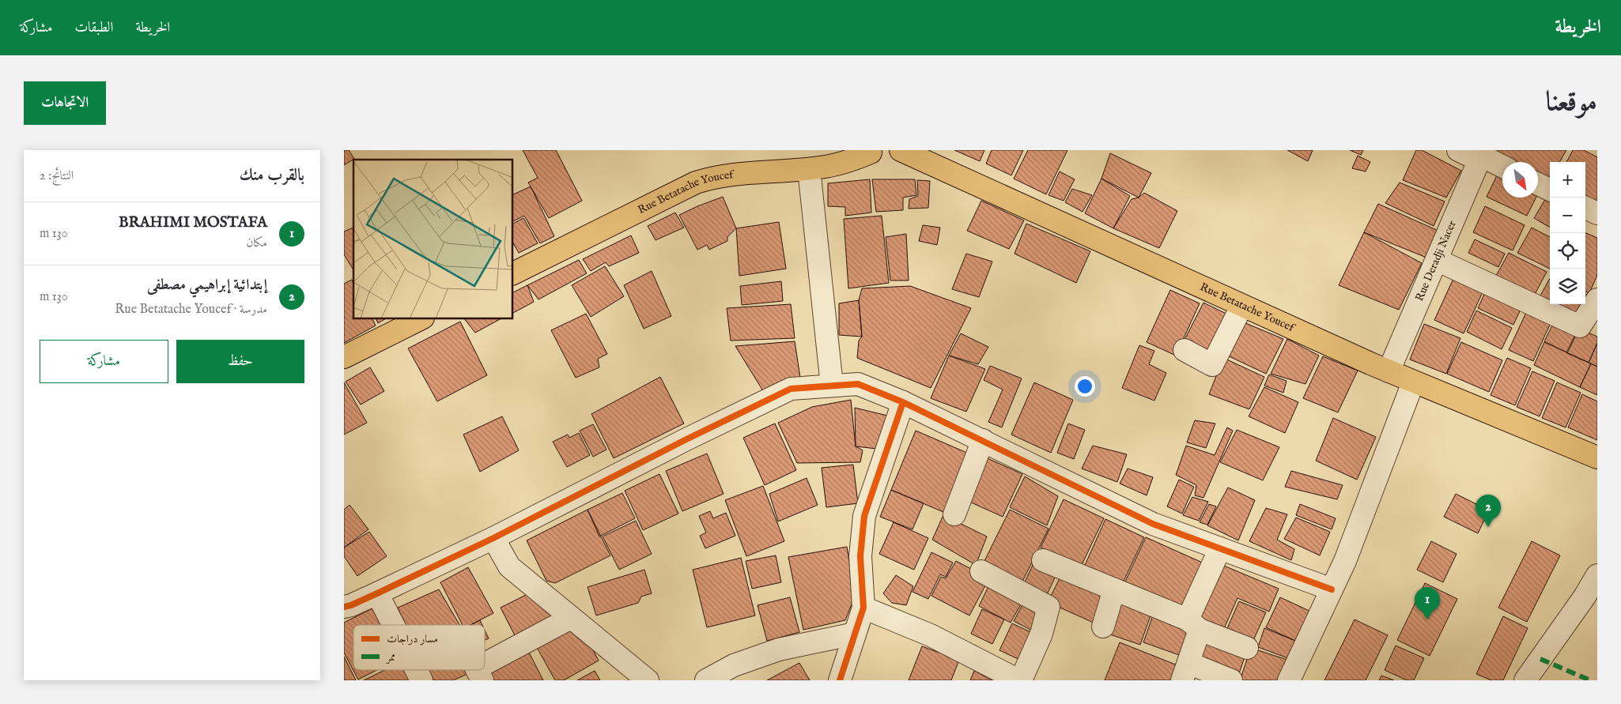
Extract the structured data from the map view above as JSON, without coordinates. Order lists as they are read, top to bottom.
{
  "streets": {
    "main road": ["Rue Betatache Youcef"],
    "street": ["Rue Deradji Nacer"]
  },
  "crossings": [
    ["Rue Betatache Youcef", "Rue Deradji Nacer"]
  ],
  "legend": ["مسار دراجات", "ممر"],
  "north": "bottom right",
  "page": {
    "header": "الخريطة",
    "nav": ["الخريطة", "الطبقات", "مشاركة"],
    "title": "موقعنا",
    "buttons": [
      "الاتجاهات",
      ["حفظ", "مشاركة"]
    ],
    "heading": ["بالقرب منك", "النتائج: 2"],
    "map_buttons": ["+", "−"],
    "list": [
      {
        "mark": "1",
        "name": "BRAHIMI MOSTAFA",
        "note": "مكان",
        "value": "130 m"
      },
      {
        "mark": "2",
        "name": "إبتدائية إبراهيمي مصطفى",
        "note": "مدرسة · Rue Betatache Youcef",
        "value": "130 m"
      }
    ],
    "pins": ["2", "1"]
  }
}
